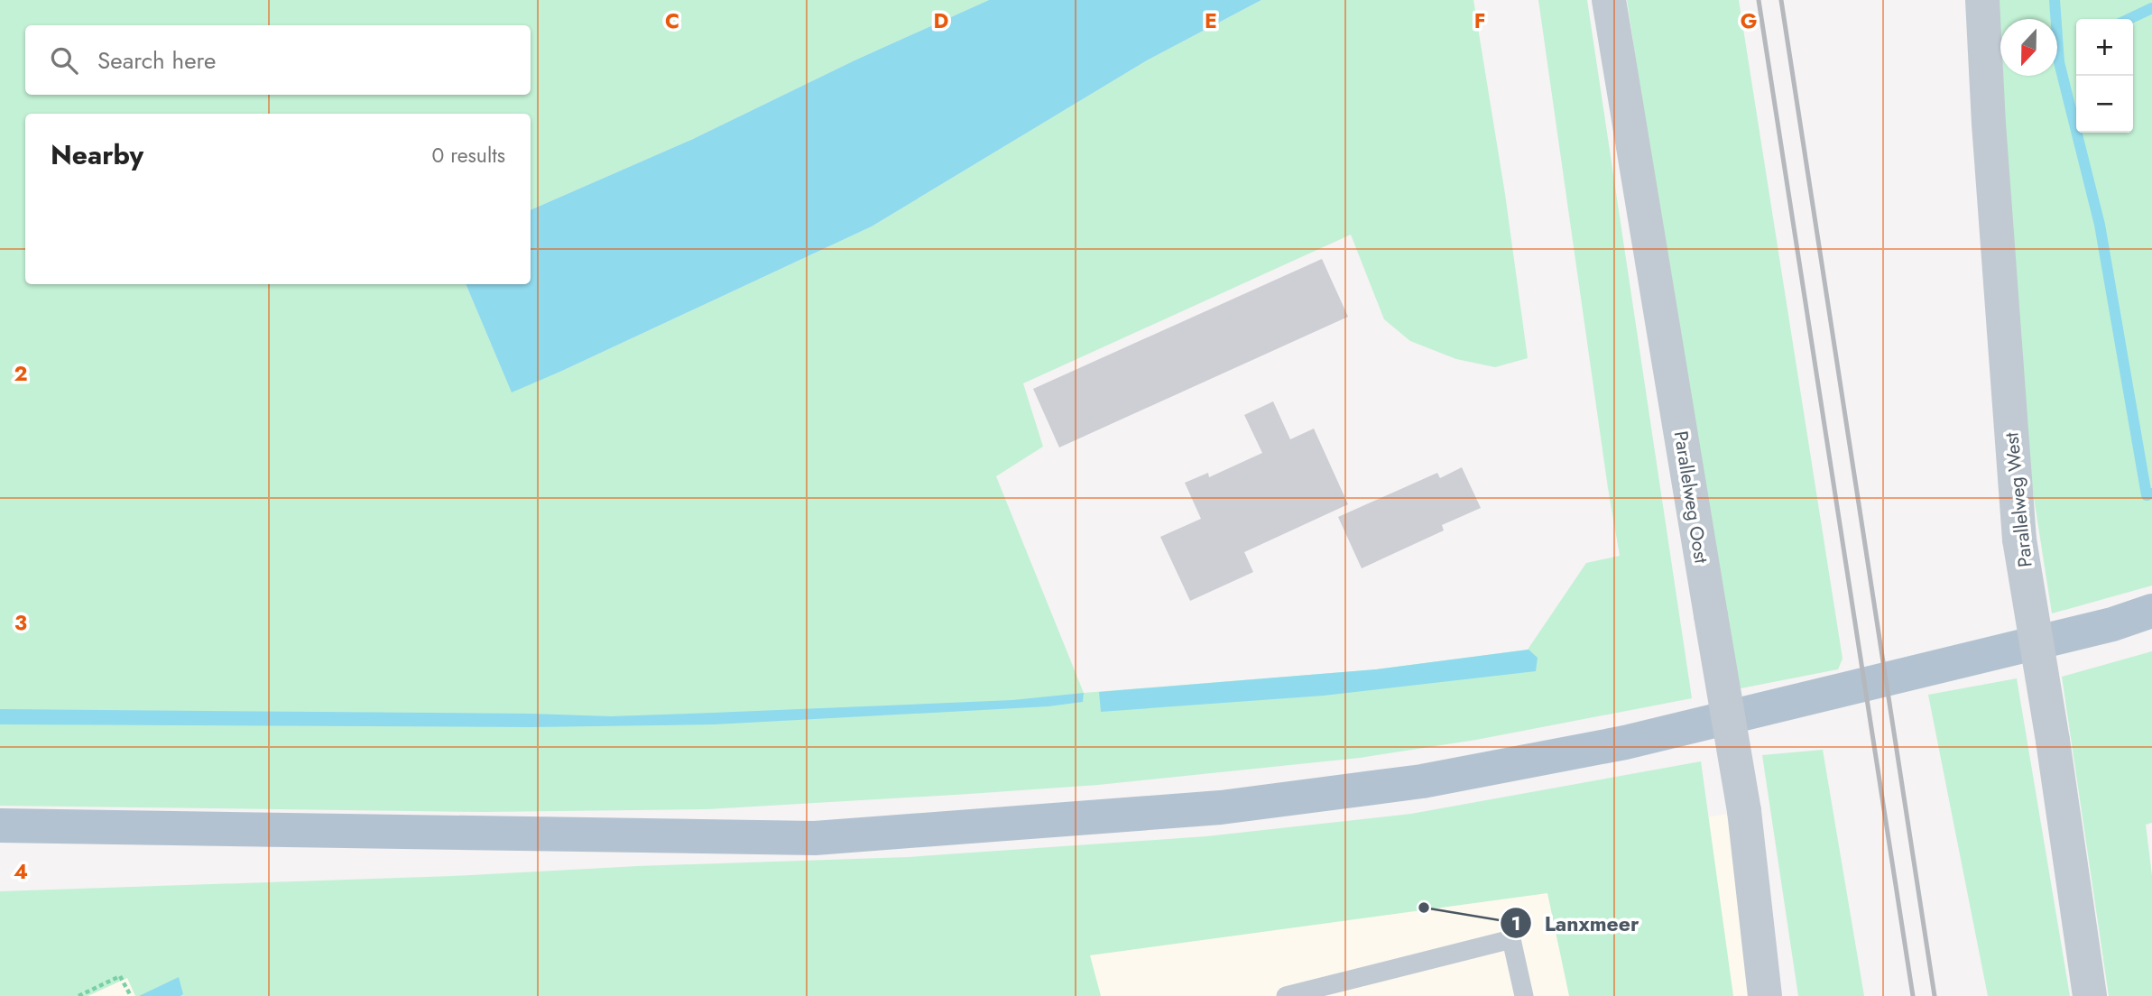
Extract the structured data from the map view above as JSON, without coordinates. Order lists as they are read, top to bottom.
{
  "streets": {
    "street": ["Parallelweg Oost", "Parallelweg West"]
  },
  "places": ["Lanxmeer"],
  "north": "bottom",
  "page": {
    "map_buttons": ["+", "−"],
    "search": "Search here",
    "heading": ["Nearby", "0 results"]
  },
  "grid": {
    "columns": [
      "C",
      "D",
      "E",
      "F",
      "G"
    ],
    "rows": ["2", "3", "4"]
  }
}
